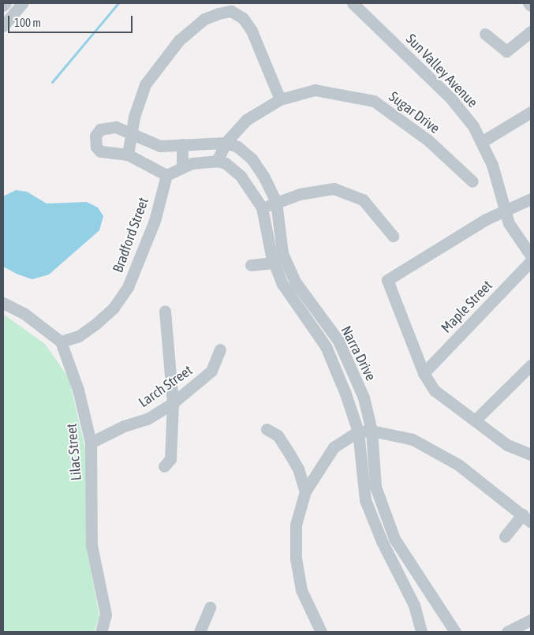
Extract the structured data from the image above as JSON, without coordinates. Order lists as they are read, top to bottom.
{
  "streets": {
    "street": [
      "Sun Valley Avenue",
      "Sugar Drive",
      "Bradford Street",
      "Maple Street",
      "Narra Drive",
      "Larch Street",
      "Lilac Street"
    ]
  },
  "crossings": [
    ["Sugar Drive", "Narra Drive"],
    ["Bradford Street", "Lilac Street"],
    ["Larch Street", "Lilac Street"]
  ],
  "scale_bar": "100 m"
}
